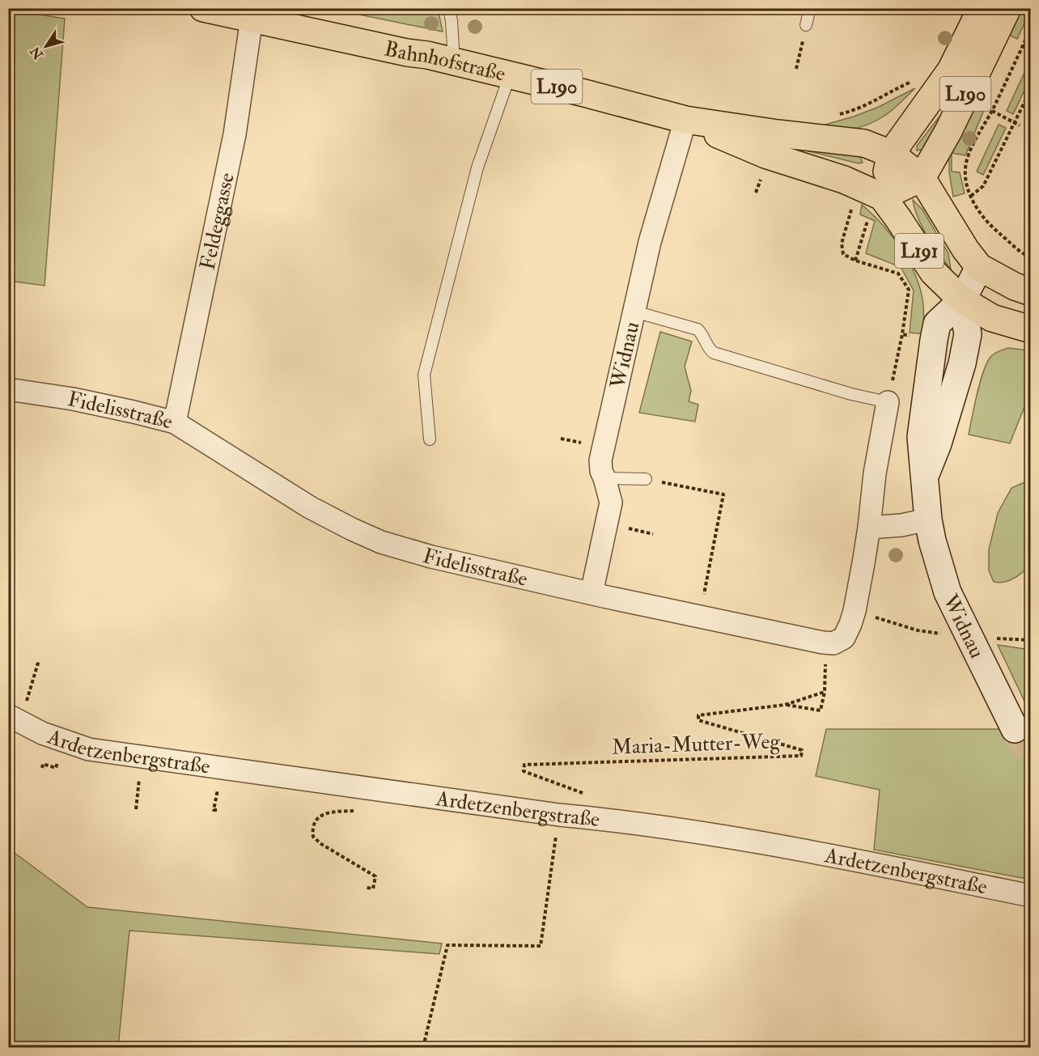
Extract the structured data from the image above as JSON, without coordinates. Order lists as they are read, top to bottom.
{
  "streets": {
    "main road": [
      "Bahnhofstraße",
      "L190",
      "L191",
      "Widnau"
    ],
    "street": ["Feldeggasse", "Fidelisstraße", "Ardetzenbergstraße"],
    "path": ["Maria-Mutter-Weg"]
  },
  "crossings": [
    ["Bahnhofstraße", "L190"],
    ["Bahnhofstraße", "Feldeggasse"],
    ["Bahnhofstraße", "L191"],
    ["Bahnhofstraße", "Widnau"],
    ["L190", "L191"],
    ["Feldeggasse", "Fidelisstraße"],
    ["L191", "Widnau"],
    ["Widnau", "Fidelisstraße"]
  ],
  "north": "bottom left"
}
